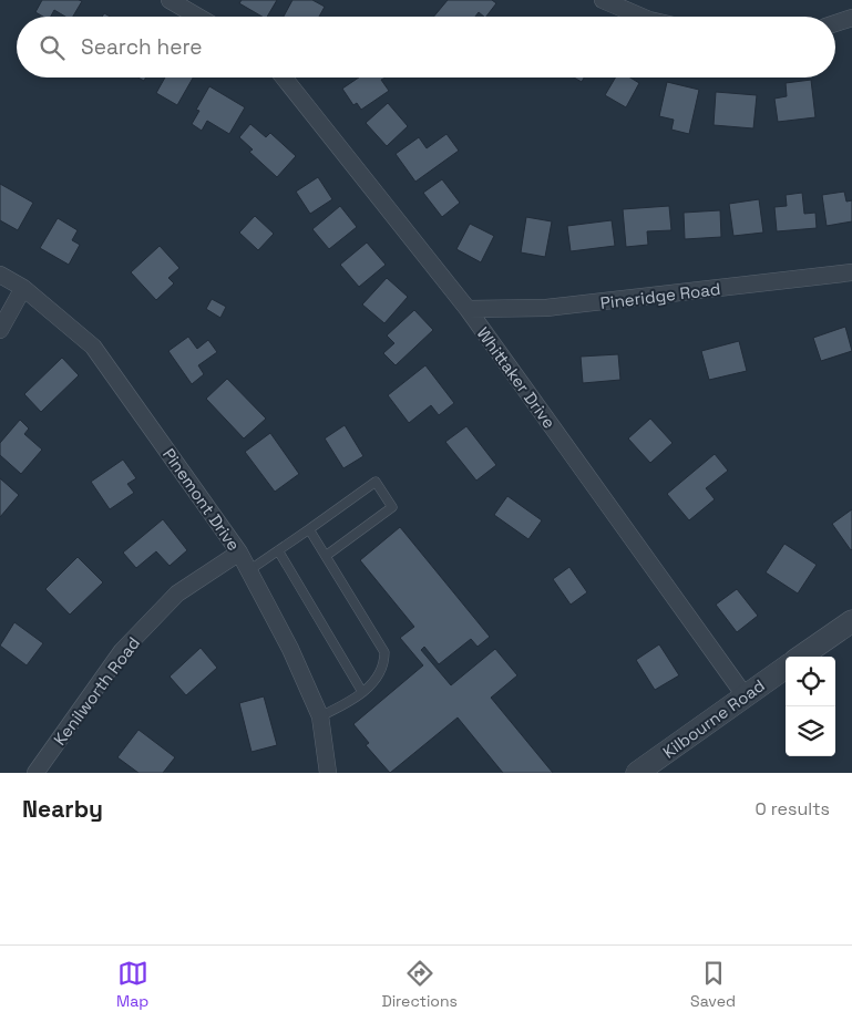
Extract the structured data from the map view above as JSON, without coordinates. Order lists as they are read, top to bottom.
{
  "streets": {
    "street": [
      "Pineridge Road",
      "Whittaker Drive",
      "Pinemont Drive",
      "Kenilworth Road",
      "Kilbourne Road"
    ]
  },
  "crossings": [
    ["Pineridge Road", "Whittaker Drive"],
    ["Whittaker Drive", "Kilbourne Road"],
    ["Pinemont Drive", "Kenilworth Road"]
  ],
  "page": {
    "search": "Search here",
    "heading": ["Nearby", "0 results"],
    "nav": ["Map", "Directions", "Saved"]
  }
}
